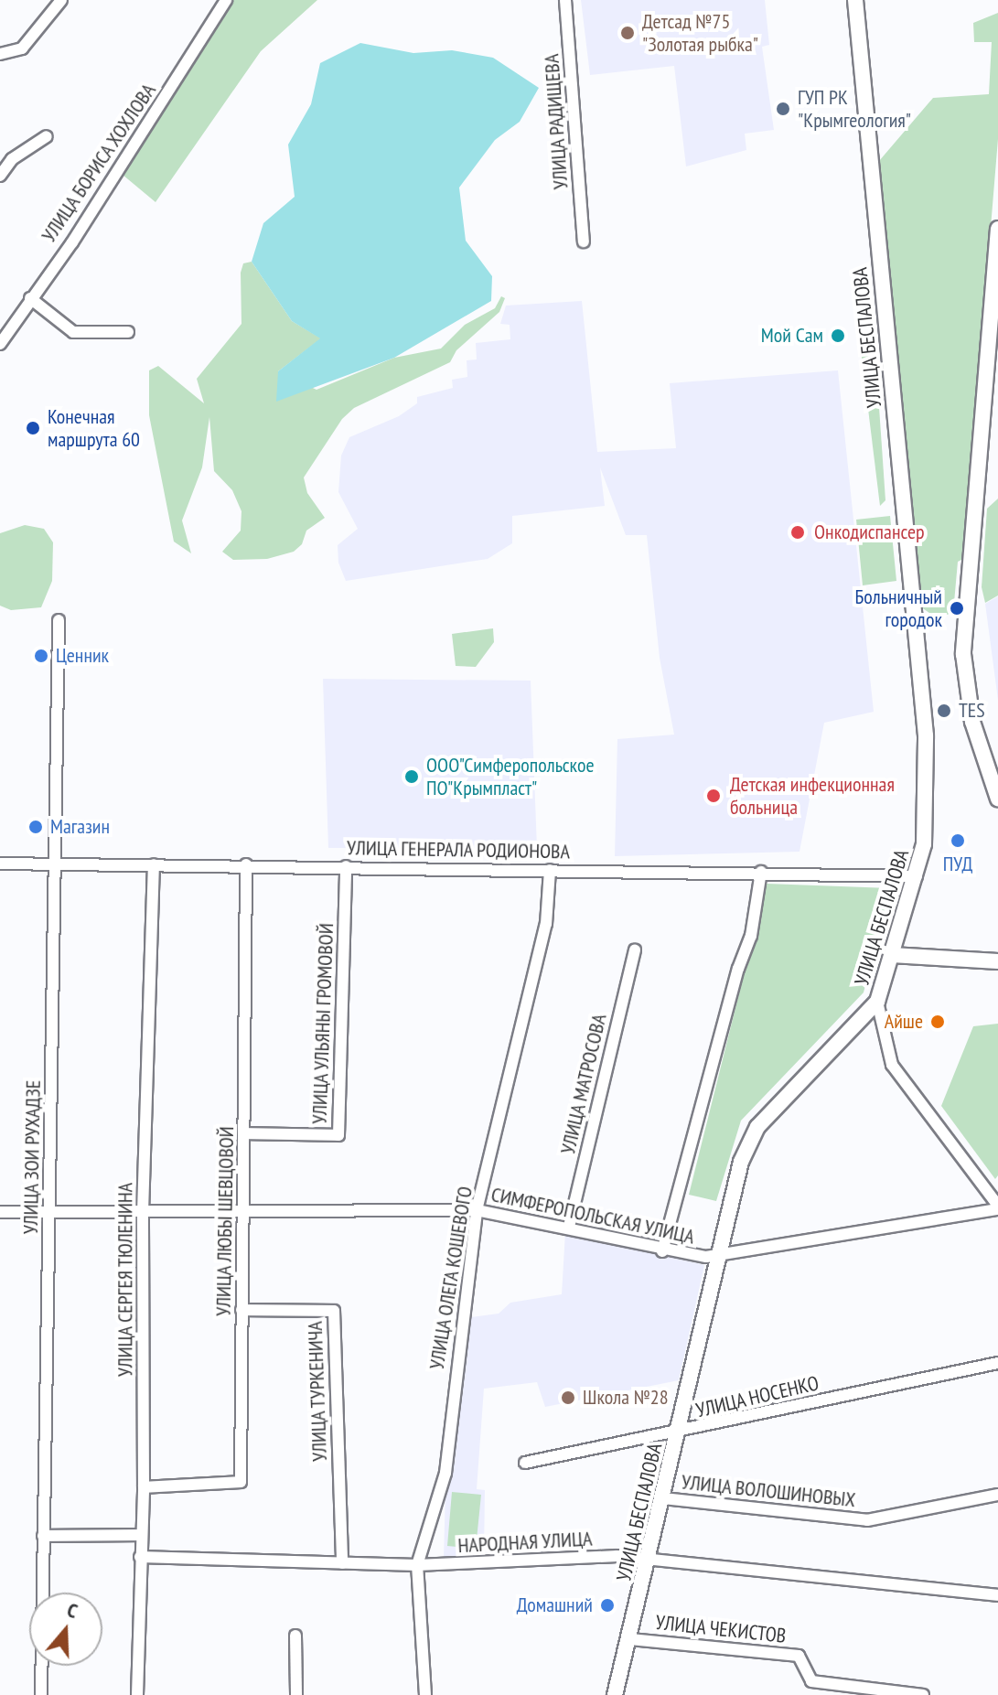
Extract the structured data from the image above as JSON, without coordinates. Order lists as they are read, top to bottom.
{
  "streets": {
    "main road": ["УЛИЦА БЕСПАЛОВА"],
    "street": [
      "УЛИЦА РАДИЩЕВА",
      "УЛИЦА БОРИСА ХОХЛОВА",
      "УЛИЦА ГЕНЕРАЛА РОДИОНОВА",
      "УЛИЦА УЛЬЯНЫ ГРОМОВОЙ",
      "УЛИЦА МАТРОСОВА",
      "УЛИЦА ЗОИ РУХАДЗЕ",
      "СИМФЕРОПОЛЬСКАЯ УЛИЦА",
      "УЛИЦА ЛЮБЫ ШЕВЦОВОЙ",
      "УЛИЦА ОЛЕГА КОШЕВОГО",
      "УЛИЦА СЕРГЕЯ ТЮЛЕНИНА",
      "УЛИЦА ТУРКЕНИЧА",
      "УЛИЦА НОСЕНКО",
      "УЛИЦА ВОЛОШИНОВЫХ",
      "НАРОДНАЯ УЛИЦА",
      "УЛИЦА ЧЕКИСТОВ"
    ]
  },
  "crossings": [
    ["УЛИЦА БЕСПАЛОВА", "УЛИЦА ГЕНЕРАЛА РОДИОНОВА"],
    ["УЛИЦА БЕСПАЛОВА", "СИМФЕРОПОЛЬСКАЯ УЛИЦА"],
    ["УЛИЦА БЕСПАЛОВА", "УЛИЦА НОСЕНКО"],
    ["УЛИЦА БЕСПАЛОВА", "УЛИЦА ВОЛОШИНОВЫХ"],
    ["УЛИЦА БЕСПАЛОВА", "НАРОДНАЯ УЛИЦА"],
    ["УЛИЦА БЕСПАЛОВА", "УЛИЦА ЧЕКИСТОВ"],
    ["УЛИЦА ГЕНЕРАЛА РОДИОНОВА", "УЛИЦА УЛЬЯНЫ ГРОМОВОЙ"],
    ["УЛИЦА ГЕНЕРАЛА РОДИОНОВА", "УЛИЦА ЗОИ РУХАДЗЕ"],
    ["УЛИЦА ГЕНЕРАЛА РОДИОНОВА", "УЛИЦА ЛЮБЫ ШЕВЦОВОЙ"],
    ["УЛИЦА ГЕНЕРАЛА РОДИОНОВА", "УЛИЦА ОЛЕГА КОШЕВОГО"],
    ["УЛИЦА ГЕНЕРАЛА РОДИОНОВА", "УЛИЦА СЕРГЕЯ ТЮЛЕНИНА"],
    ["УЛИЦА УЛЬЯНЫ ГРОМОВОЙ", "УЛИЦА ЛЮБЫ ШЕВЦОВОЙ"],
    ["УЛИЦА МАТРОСОВА", "СИМФЕРОПОЛЬСКАЯ УЛИЦА"],
    ["УЛИЦА ЗОИ РУХАДЗЕ", "СИМФЕРОПОЛЬСКАЯ УЛИЦА"],
    ["СИМФЕРОПОЛЬСКАЯ УЛИЦА", "УЛИЦА ЛЮБЫ ШЕВЦОВОЙ"],
    ["СИМФЕРОПОЛЬСКАЯ УЛИЦА", "УЛИЦА ОЛЕГА КОШЕВОГО"],
    ["СИМФЕРОПОЛЬСКАЯ УЛИЦА", "УЛИЦА СЕРГЕЯ ТЮЛЕНИНА"],
    ["УЛИЦА ЛЮБЫ ШЕВЦОВОЙ", "УЛИЦА СЕРГЕЯ ТЮЛЕНИНА"],
    ["УЛИЦА ЛЮБЫ ШЕВЦОВОЙ", "УЛИЦА ТУРКЕНИЧА"],
    ["УЛИЦА ОЛЕГА КОШЕВОГО", "НАРОДНАЯ УЛИЦА"],
    ["УЛИЦА СЕРГЕЯ ТЮЛЕНИНА", "НАРОДНАЯ УЛИЦА"],
    ["УЛИЦА ТУРКЕНИЧА", "НАРОДНАЯ УЛИЦА"]
  ],
  "places": [
    "Детсад №75 \"Золотая рыбка\"",
    "ГУП РК \"Крымгеология\"",
    "Мой Сам",
    "Конечная маршрута 60",
    "Онкодиспансер",
    "Больничный городок",
    "Ценник",
    "TES",
    "ООО\"Симферопольское ПО\"Крымпласт\"",
    "Детская инфекционная больница",
    "Магазин",
    "ПУД",
    "Айше",
    "Школа №28",
    "Домашний"
  ],
  "north": "top"
}
